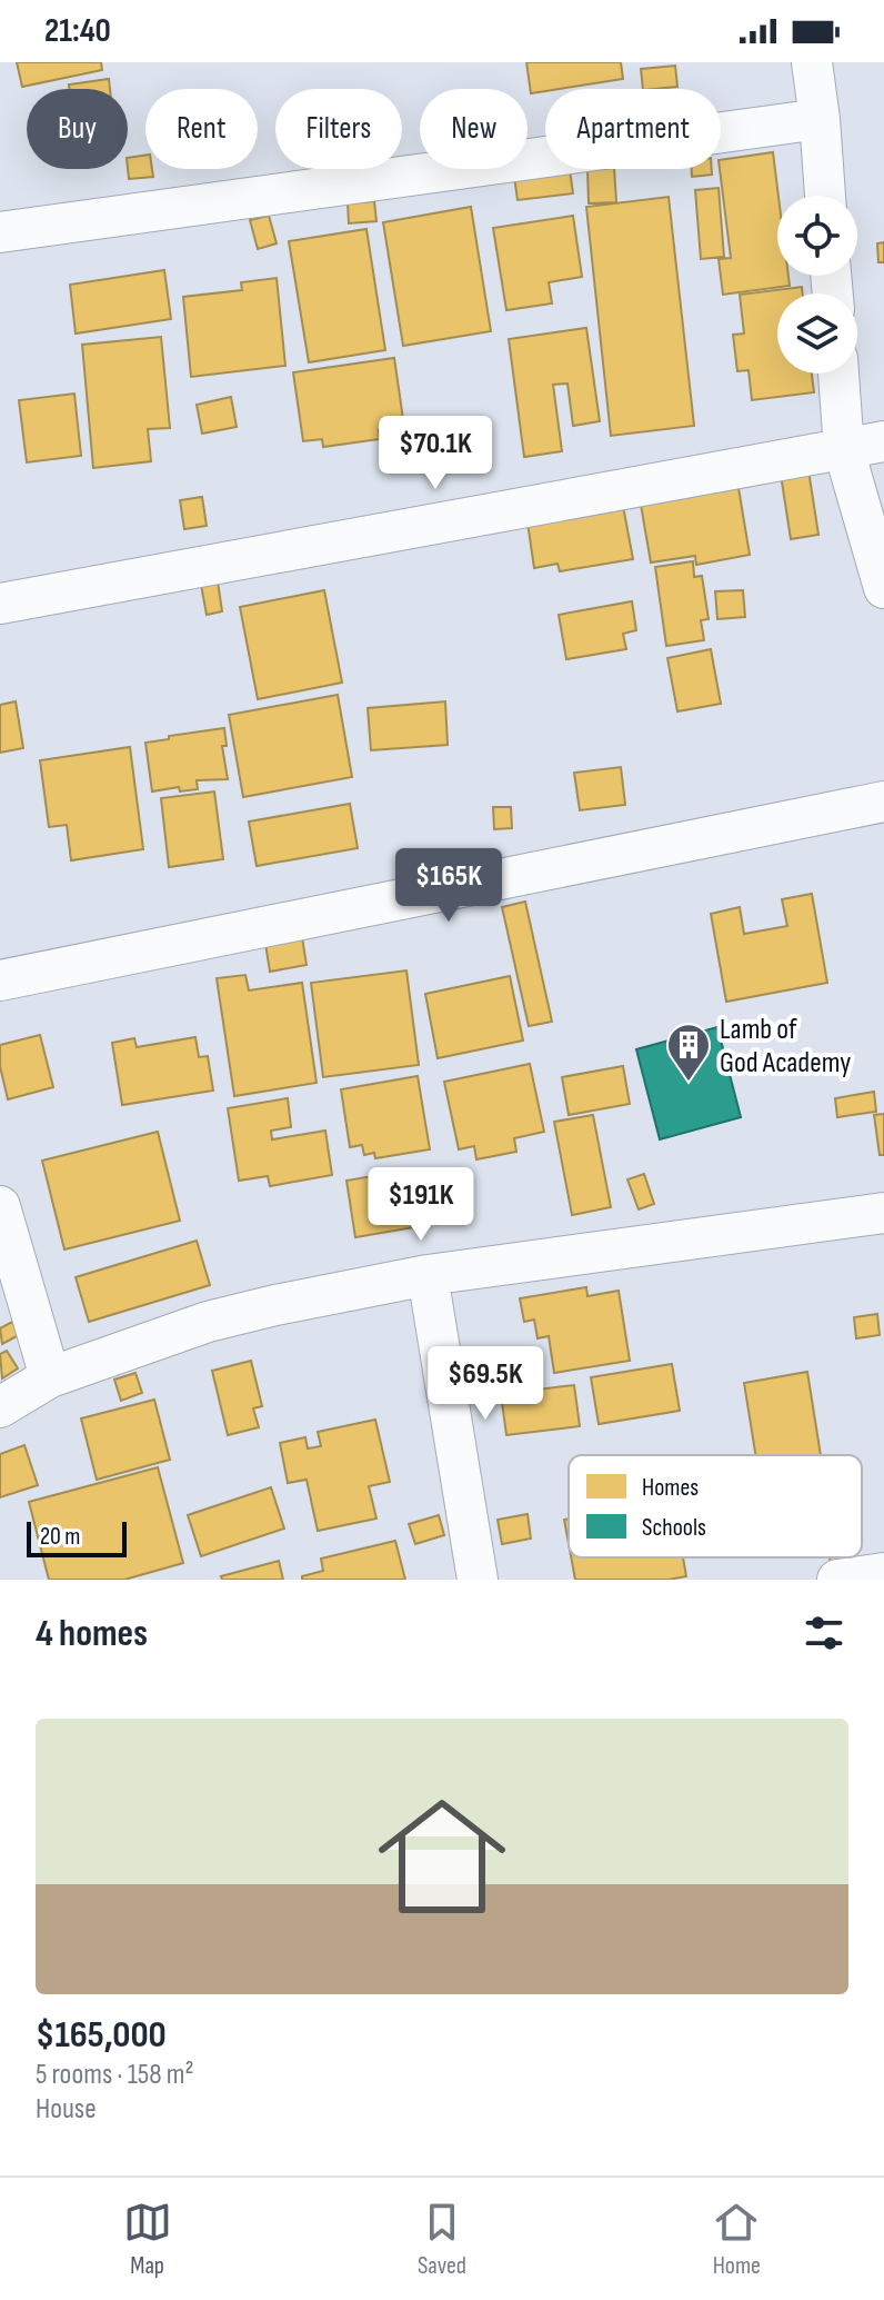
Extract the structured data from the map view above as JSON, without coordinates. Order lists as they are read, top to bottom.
{
  "places": {
    "building": ["Lamb of God Academy"]
  },
  "legend": ["Homes", "Schools"],
  "scale_bar": "20 m",
  "page": {
    "status": "21:40",
    "chip": [
      "Buy",
      "Rent",
      "Filters",
      "New",
      "Apartment"
    ],
    "price": [
      "$70.1K",
      "$165K",
      "$191K",
      "$69.5K"
    ],
    "scale": "20 m",
    "heading": "4 homes",
    "list": [
      {
        "name": "$165,000",
        "note": "5 rooms · 158 m² · House"
      }
    ],
    "tabs": ["Map", "Saved", "Home"]
  }
}
